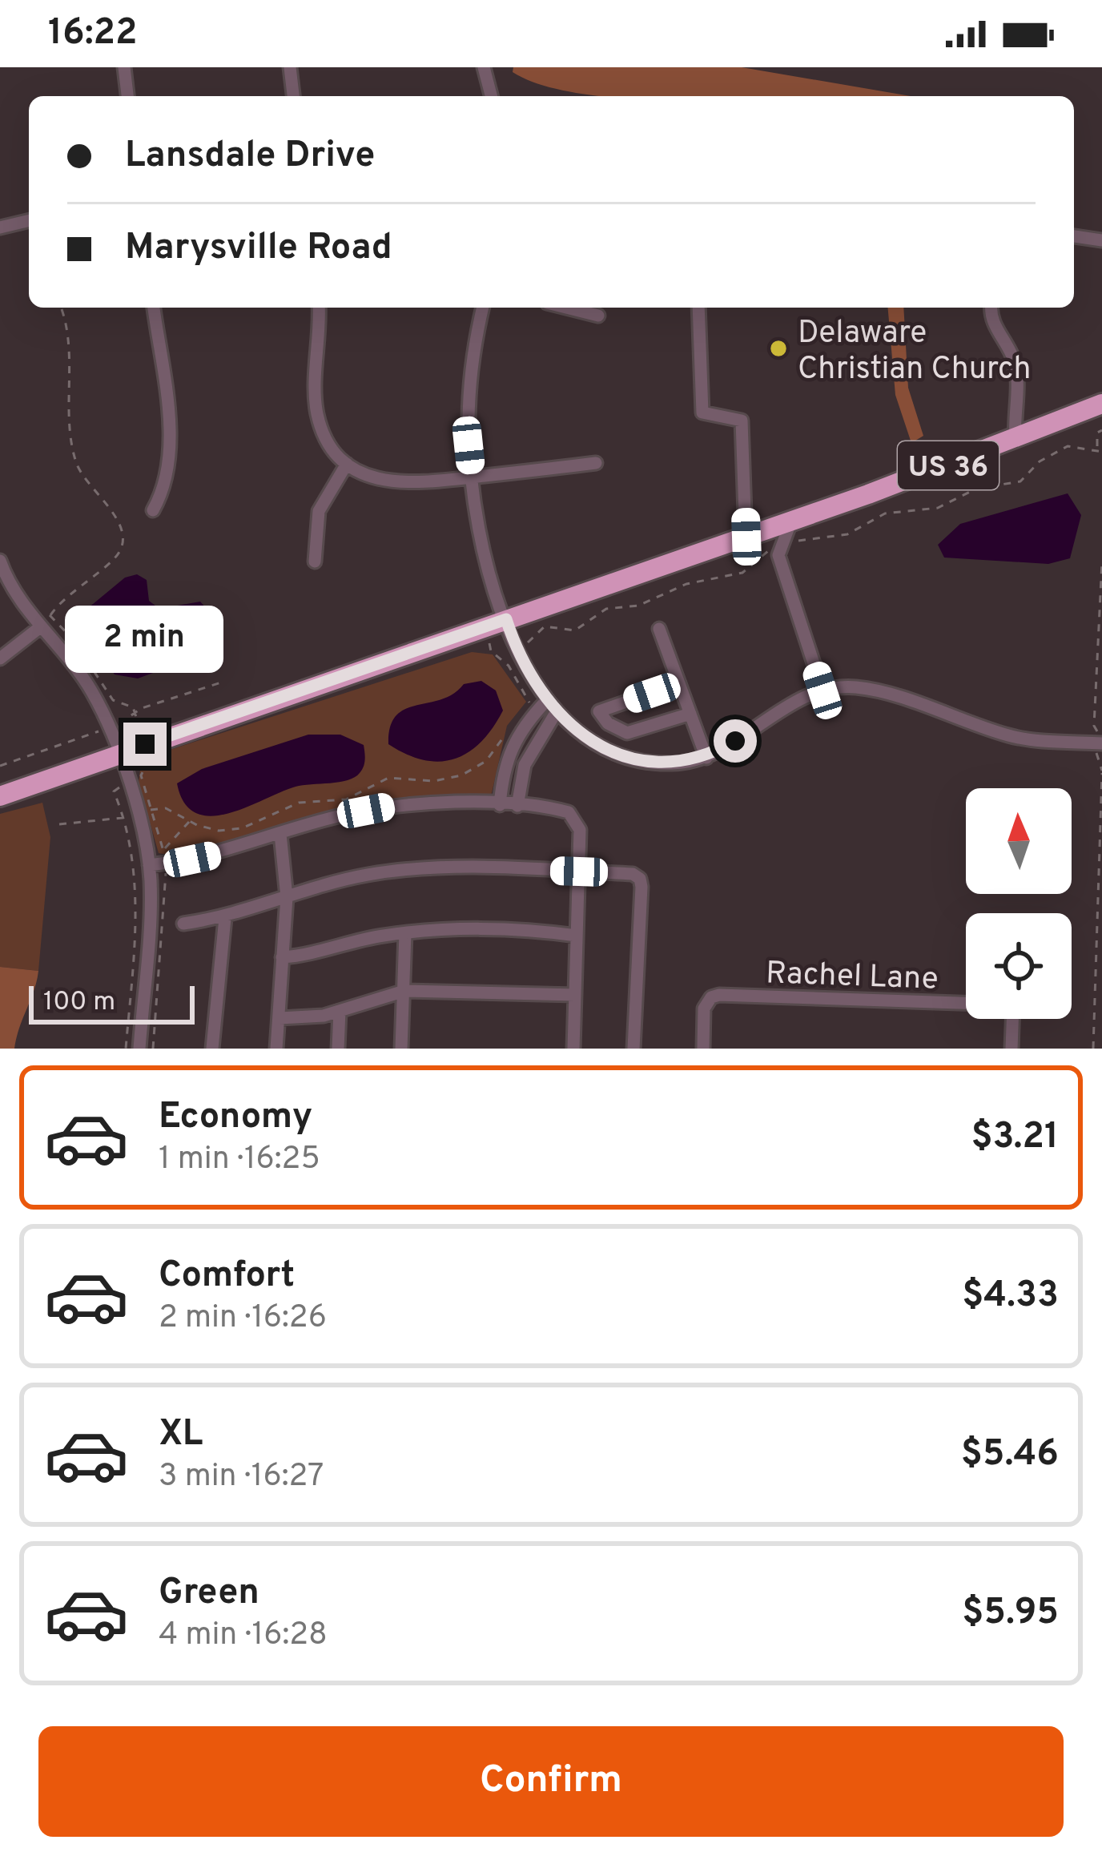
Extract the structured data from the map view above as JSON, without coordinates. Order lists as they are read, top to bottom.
{
  "streets": {
    "highway": ["US 36"],
    "street": ["Rachel Lane"]
  },
  "places": ["Delaware Christian Church"],
  "scale_bar": "100 m",
  "north": "top",
  "page": {
    "status": "16:22",
    "banner": ["Lansdale Drive", "Marysville Road"],
    "bubble": "2 min",
    "scale": "100 m",
    "list": [
      {
        "name": "Economy",
        "note": "1 min · 16:25",
        "value": "$3.21"
      },
      {
        "name": "Comfort",
        "note": "2 min · 16:26",
        "value": "$4.33"
      },
      {
        "name": "XL",
        "note": "3 min · 16:27",
        "value": "$5.46"
      },
      {
        "name": "Green",
        "note": "4 min · 16:28",
        "value": "$5.95"
      }
    ],
    "buttons": "Confirm"
  }
}
